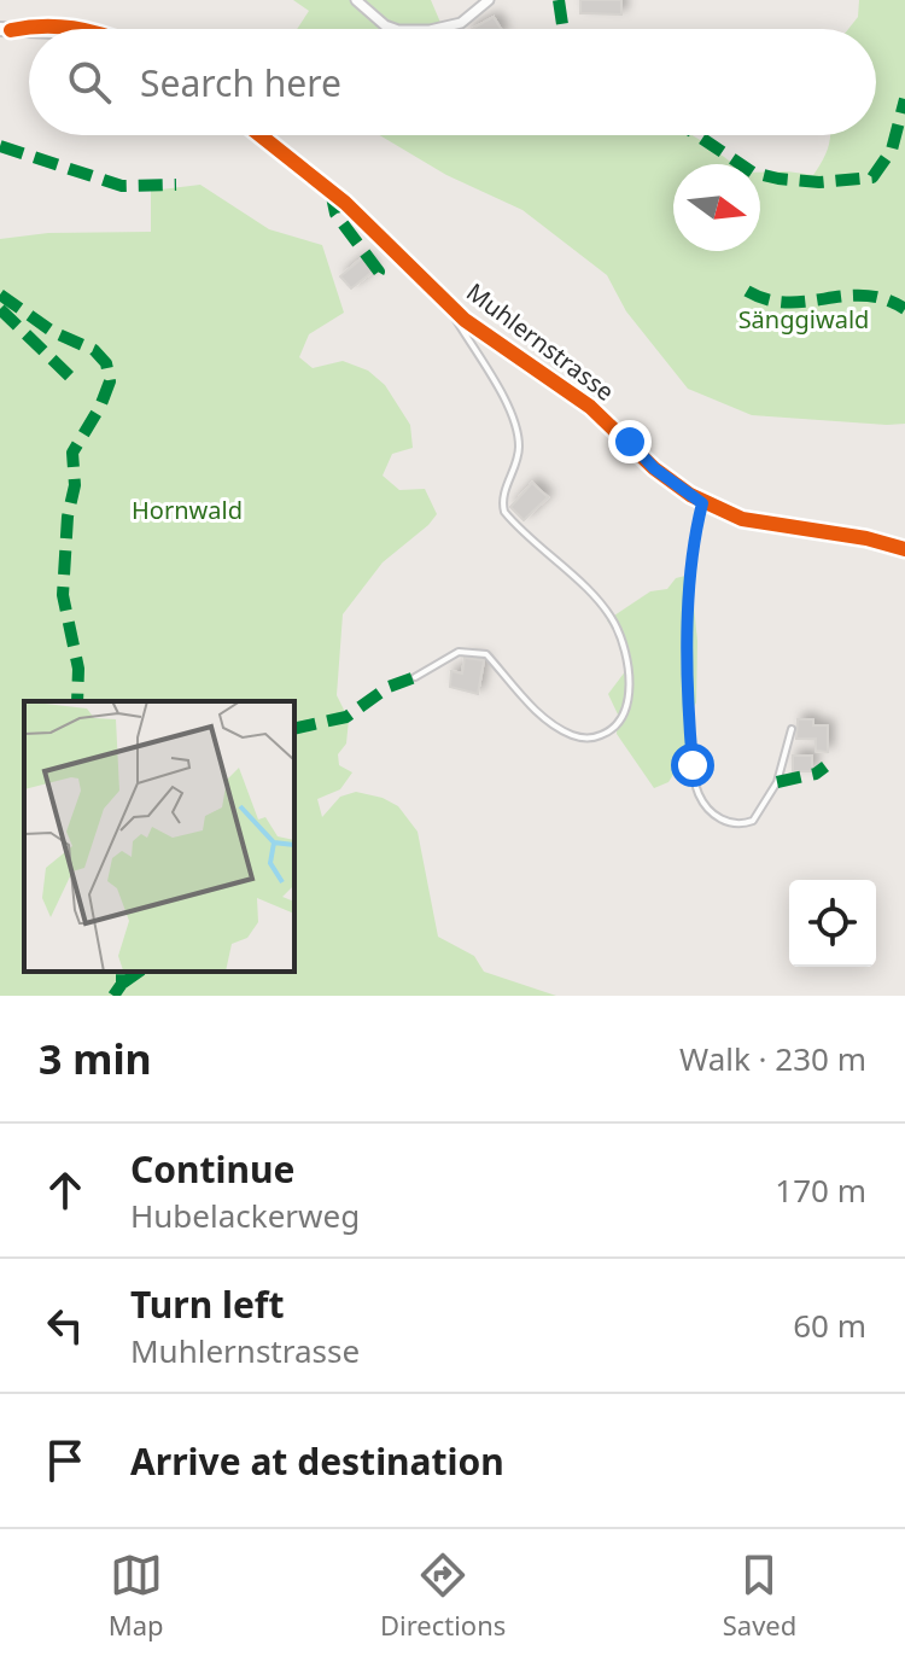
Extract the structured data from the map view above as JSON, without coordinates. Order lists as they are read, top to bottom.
{
  "streets": {
    "street": ["Muhlernstrasse"]
  },
  "parks": ["Sänggiwald", "Hornwald"],
  "north": "right",
  "page": {
    "search": "Search here",
    "heading": ["3 min", "Walk · 230 m"],
    "list": [
      ["Continue", "Hubelackerweg", "170 m"],
      ["Turn left", "Muhlernstrasse", "60 m"],
      "Arrive at destination"
    ],
    "nav": ["Map", "Directions", "Saved"]
  }
}
